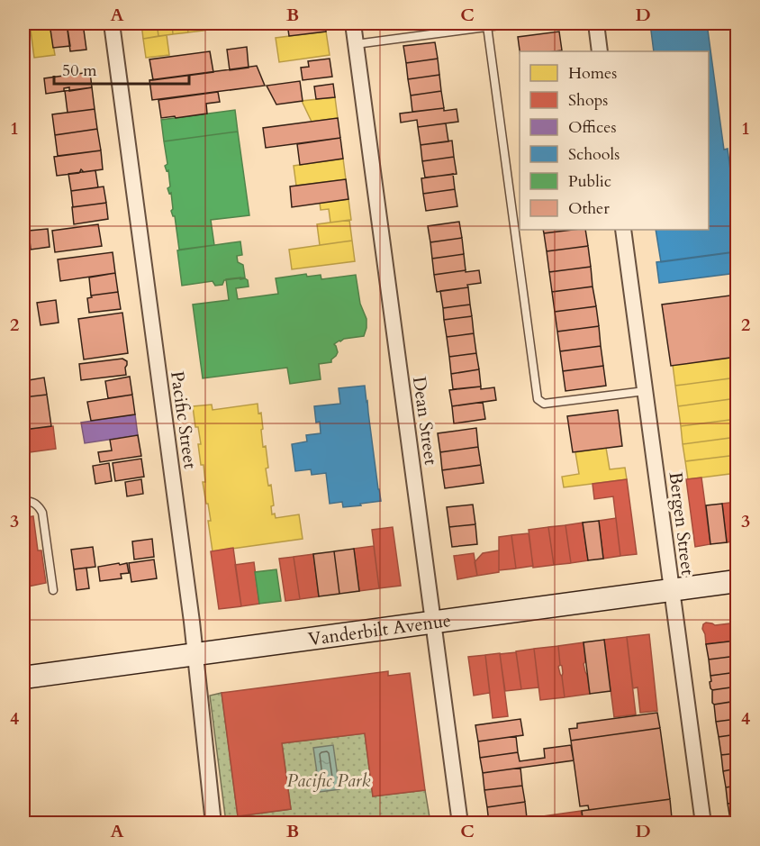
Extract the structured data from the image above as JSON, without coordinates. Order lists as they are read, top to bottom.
{
  "streets": {
    "main road": ["Vanderbilt Avenue"],
    "street": ["Pacific Street", "Dean Street", "Bergen Street"]
  },
  "crossings": [
    ["Pacific Street", "Vanderbilt Avenue"],
    ["Dean Street", "Vanderbilt Avenue"],
    ["Bergen Street", "Vanderbilt Avenue"]
  ],
  "parks": ["Pacific Park"],
  "legend": [
    "Homes",
    "Shops",
    "Offices",
    "Schools",
    "Public",
    "Other"
  ],
  "scale_bar": "50 m",
  "grid": {
    "columns": [
      "A",
      "B",
      "C",
      "D"
    ],
    "rows": [
      "1",
      "2",
      "3",
      "4"
    ]
  }
}
